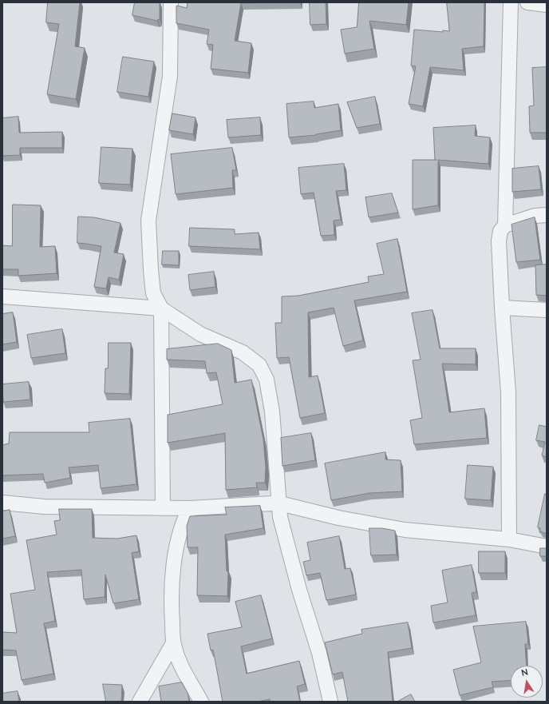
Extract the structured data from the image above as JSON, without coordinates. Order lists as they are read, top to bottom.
{
  "north": "top"
}
